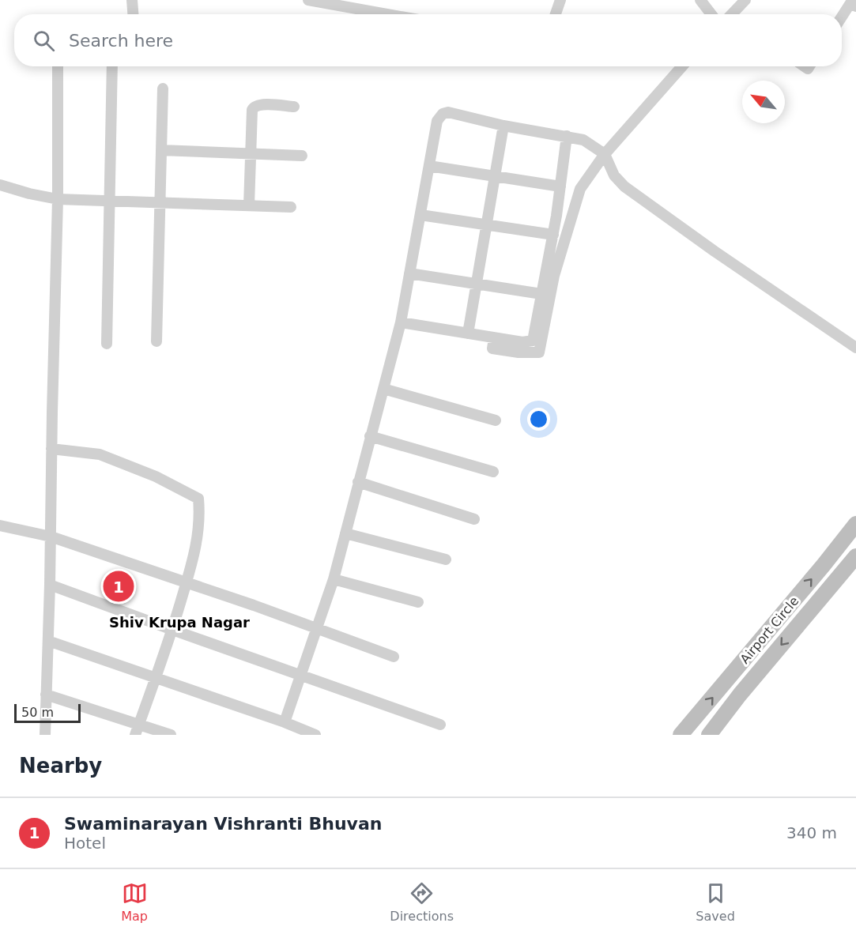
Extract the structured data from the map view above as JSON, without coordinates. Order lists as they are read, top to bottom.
{
  "streets": {
    "main road": ["Airport Circle"]
  },
  "districts": ["Shiv Krupa Nagar"],
  "scale_bar": "50 m",
  "north": "top left",
  "page": {
    "search": "Search here",
    "pins": "1",
    "scale": "50 m",
    "heading": "Nearby",
    "list": [
      {
        "mark": "1",
        "name": "Swaminarayan Vishranti Bhuvan",
        "note": "Hotel",
        "value": "340 m"
      }
    ],
    "nav": ["Map", "Directions", "Saved"]
  }
}
